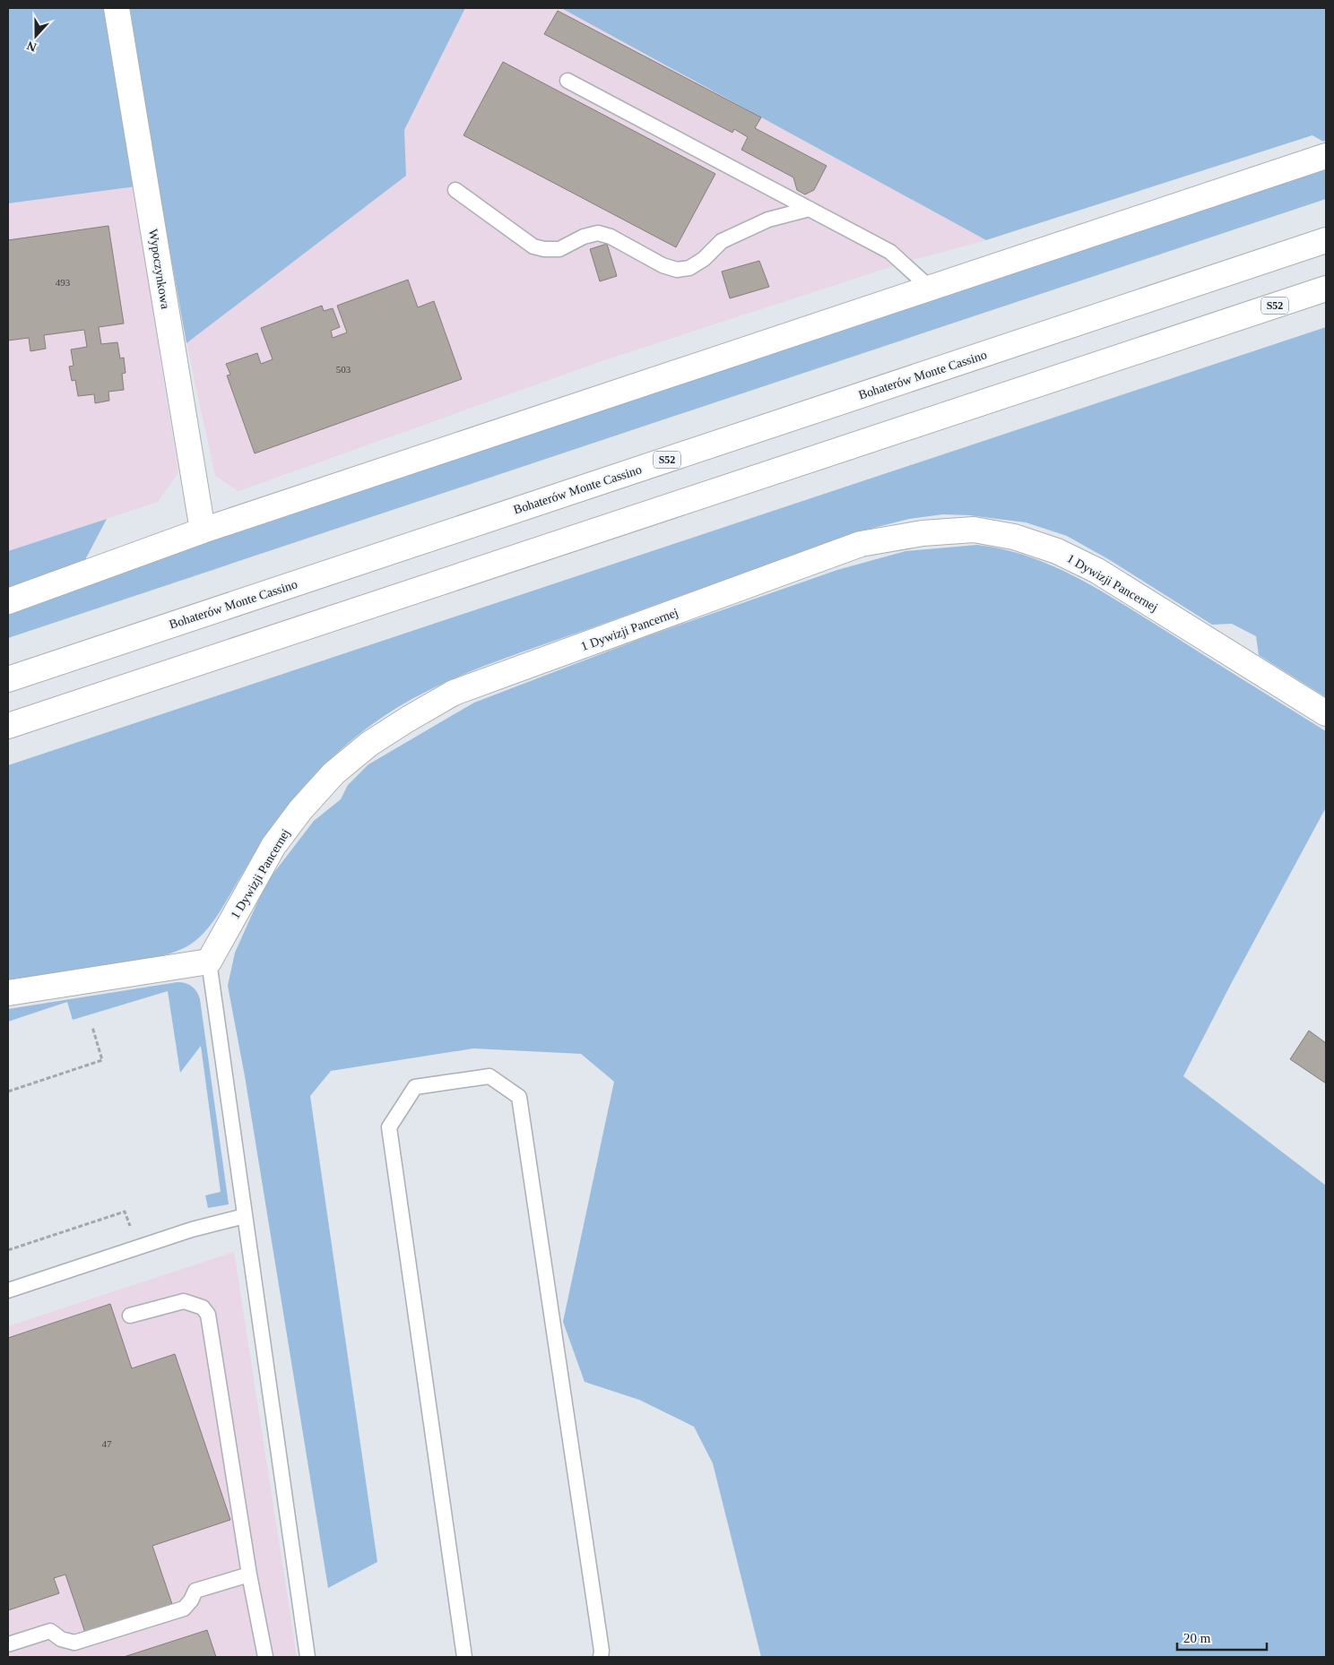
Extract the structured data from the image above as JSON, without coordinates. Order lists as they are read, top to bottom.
{
  "streets": {
    "main road": [
      "Wypoczynkowa",
      "S52",
      "Bohaterów Monte Cassino",
      "1 Dywizji Pancernej"
    ]
  },
  "house_numbers": ["493", "503", "47"],
  "scale_bar": "20 m",
  "north": "bottom"
}
